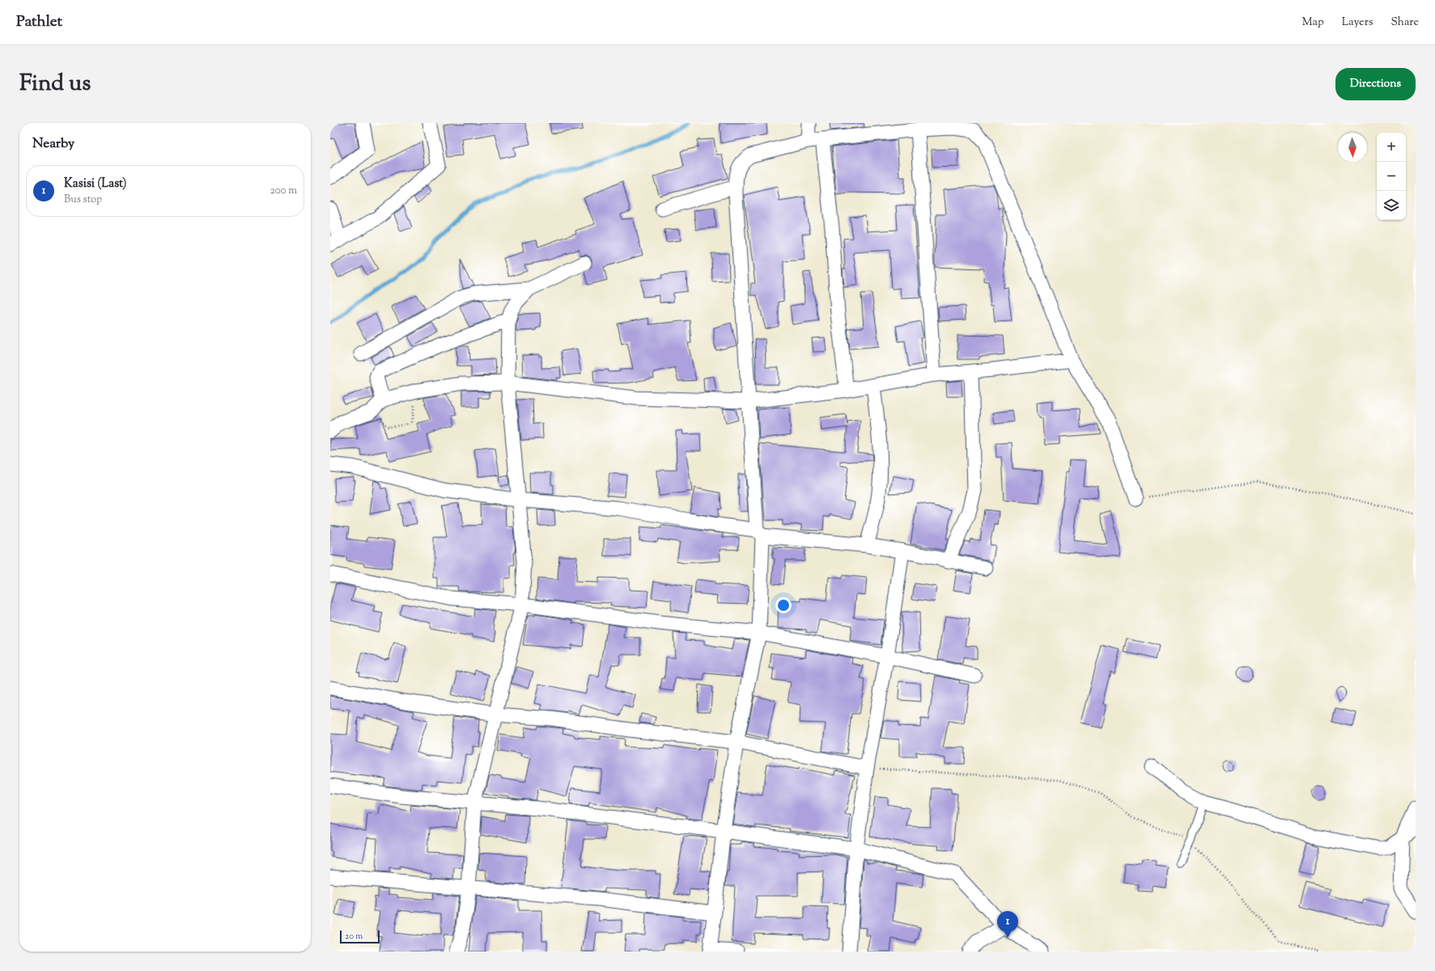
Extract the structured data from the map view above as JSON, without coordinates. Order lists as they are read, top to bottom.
{
  "scale_bar": "20 m",
  "north": "bottom",
  "page": {
    "header": "Pathlet",
    "nav": ["Map", "Layers", "Share"],
    "title": "Find us",
    "buttons": "Directions",
    "heading": "Nearby",
    "map_buttons": ["+", "−"],
    "list": [
      {
        "mark": "1",
        "name": "Kasisi (Last)",
        "note": "Bus stop",
        "value": "200 m"
      }
    ],
    "pins": "1",
    "scale": "20 m"
  }
}
